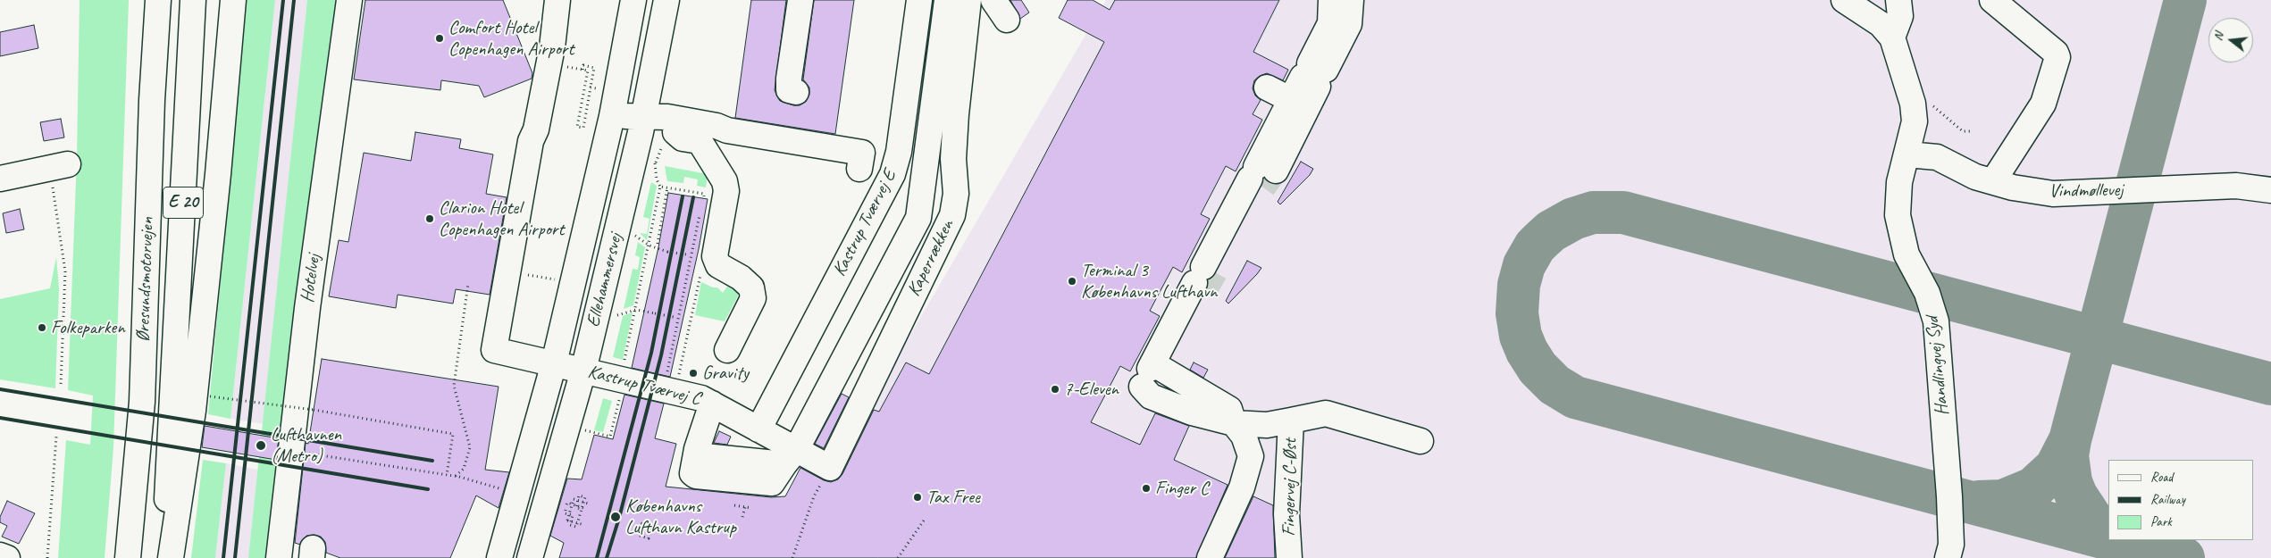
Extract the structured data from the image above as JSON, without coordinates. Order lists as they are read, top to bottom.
{
  "streets": {
    "main road": [
      "Vindmøllevej",
      "E 20",
      "Kastrup Tværvej E",
      "Kaperrækken",
      "Hotelvej",
      "Øresundsmotorvejen",
      "Ellehammersvej",
      "Handlingvej Syd",
      "Kastrup Tværvej C",
      "Fingervej C-Øst"
    ]
  },
  "crossings": [
    ["Vindmøllevej", "Handlingvej Syd"],
    ["Kastrup Tværvej E", "Kastrup Tværvej C"],
    ["Kaperrækken", "Kastrup Tværvej C"],
    ["Ellehammersvej", "Kastrup Tværvej C"]
  ],
  "places": [
    "Comfort Hotel Copenhagen Airport",
    "Clarion Hotel Copenhagen Airport",
    "Terminal 3 Københavns Lufthavn",
    "Folkeparken",
    "Gravity",
    "7-Eleven",
    "Lufthavnen (Metro)",
    "Finger C",
    "Tax Free",
    "Københavns Lufthavn Kastrup"
  ],
  "legend": ["Road", "Railway", "Park"],
  "north": "left"
}
